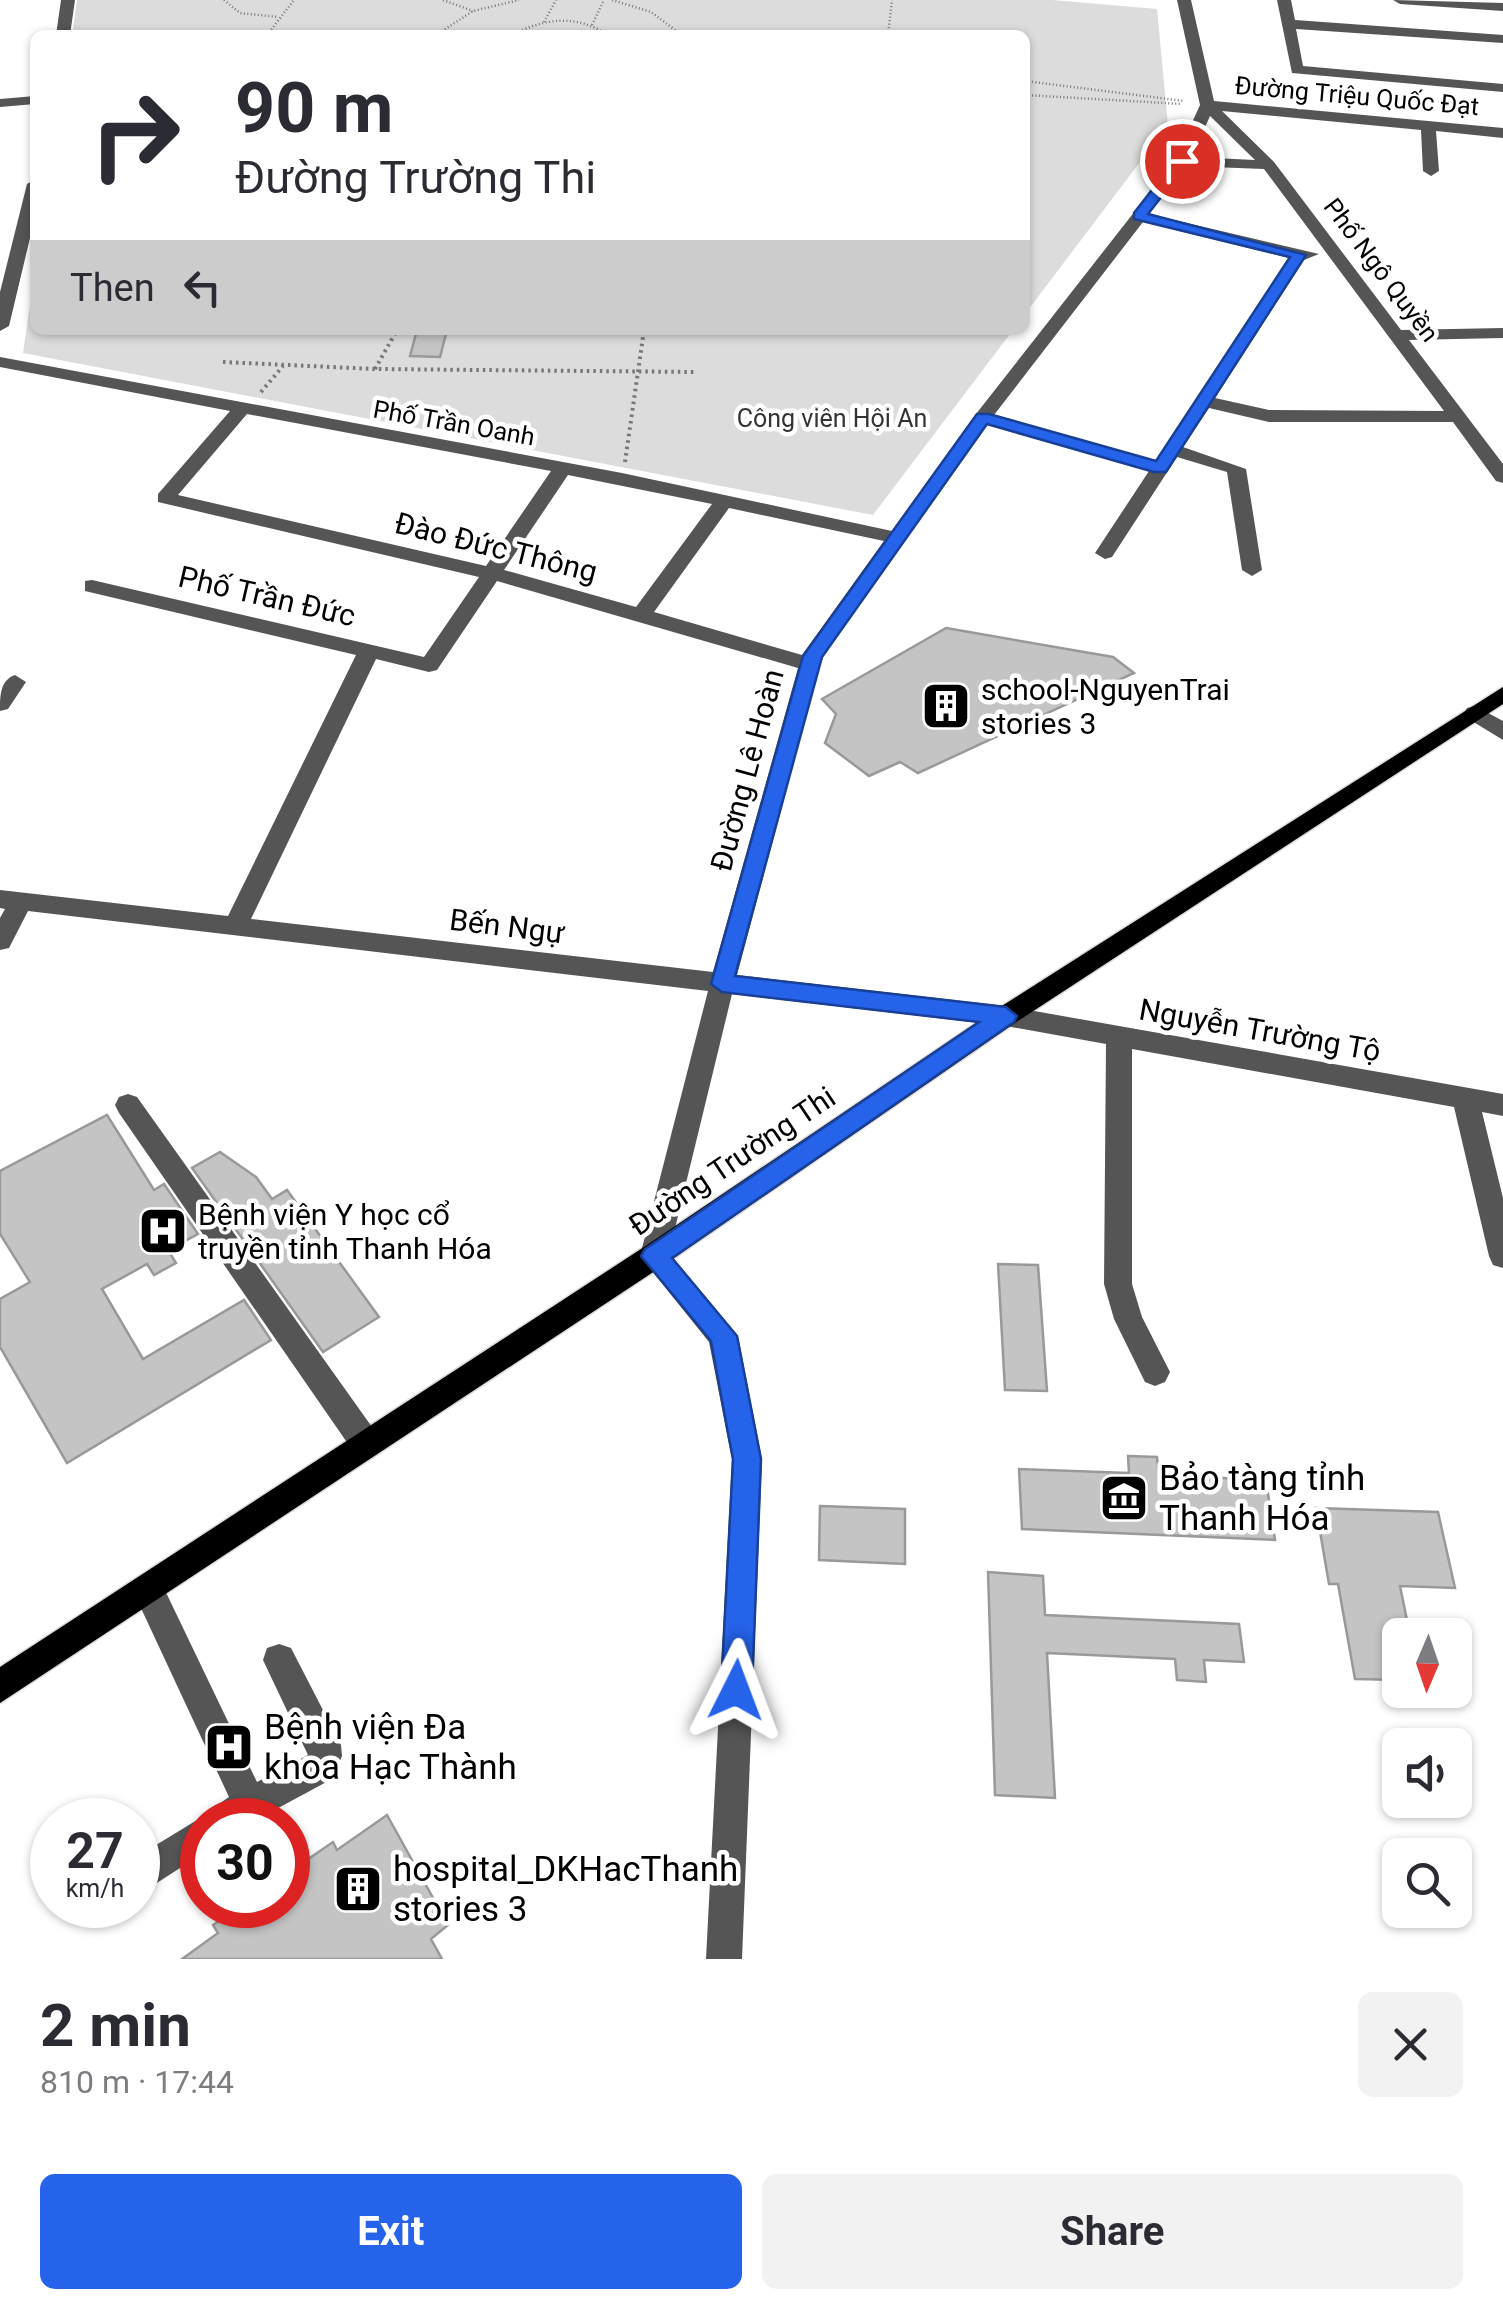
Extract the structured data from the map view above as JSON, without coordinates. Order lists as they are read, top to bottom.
{
  "streets": {
    "main road": ["Đường Trường Thi"],
    "street": [
      "Đường Triệu Quốc Đạt",
      "Phố Ngô Quyền",
      "Phố Trần Oanh",
      "Đào Đức Thông",
      "Phố Trần Đức",
      "Đường Lê Hoàn",
      "Bến Ngự",
      "Nguyễn Trường Tộ"
    ]
  },
  "crossings": [
    ["Đường Triệu Quốc Đạt", "Phố Ngô Quyền"],
    ["Đường Triệu Quốc Đạt", "Đường Lê Hoàn"],
    ["Phố Ngô Quyền", "Đường Lê Hoàn"],
    ["Phố Trần Oanh", "Đào Đức Thông"],
    ["Phố Trần Oanh", "Đường Lê Hoàn"],
    ["Đào Đức Thông", "Phố Trần Đức"],
    ["Đào Đức Thông", "Đường Lê Hoàn"],
    ["Đường Lê Hoàn", "Bến Ngự"],
    ["Đường Lê Hoàn", "Đường Trường Thi"],
    ["Bến Ngự", "Nguyễn Trường Tộ"],
    ["Bến Ngự", "Đường Trường Thi"],
    ["Nguyễn Trường Tộ", "Đường Trường Thi"]
  ],
  "parks": ["Công viên Hội An"],
  "places": {
    "building": ["school-NguyenTrai stories 3", "hospital_DKHacThanh stories 3"],
    "hospital": ["Bệnh viện Y học cổ truyền tỉnh Thanh Hóa", "Bệnh viện Đa khoa Hạc Thành"],
    "museum": ["Bảo tàng tỉnh Thanh Hóa"]
  },
  "north": "bottom",
  "page": {
    "turn": ["90 m", "Đường Trường Thi"],
    "then": "Then",
    "speed": "27 km/h",
    "limit": "30",
    "heading": ["2 min", "810 m · 17:44"],
    "buttons": ["Exit", "Share"]
  }
}
